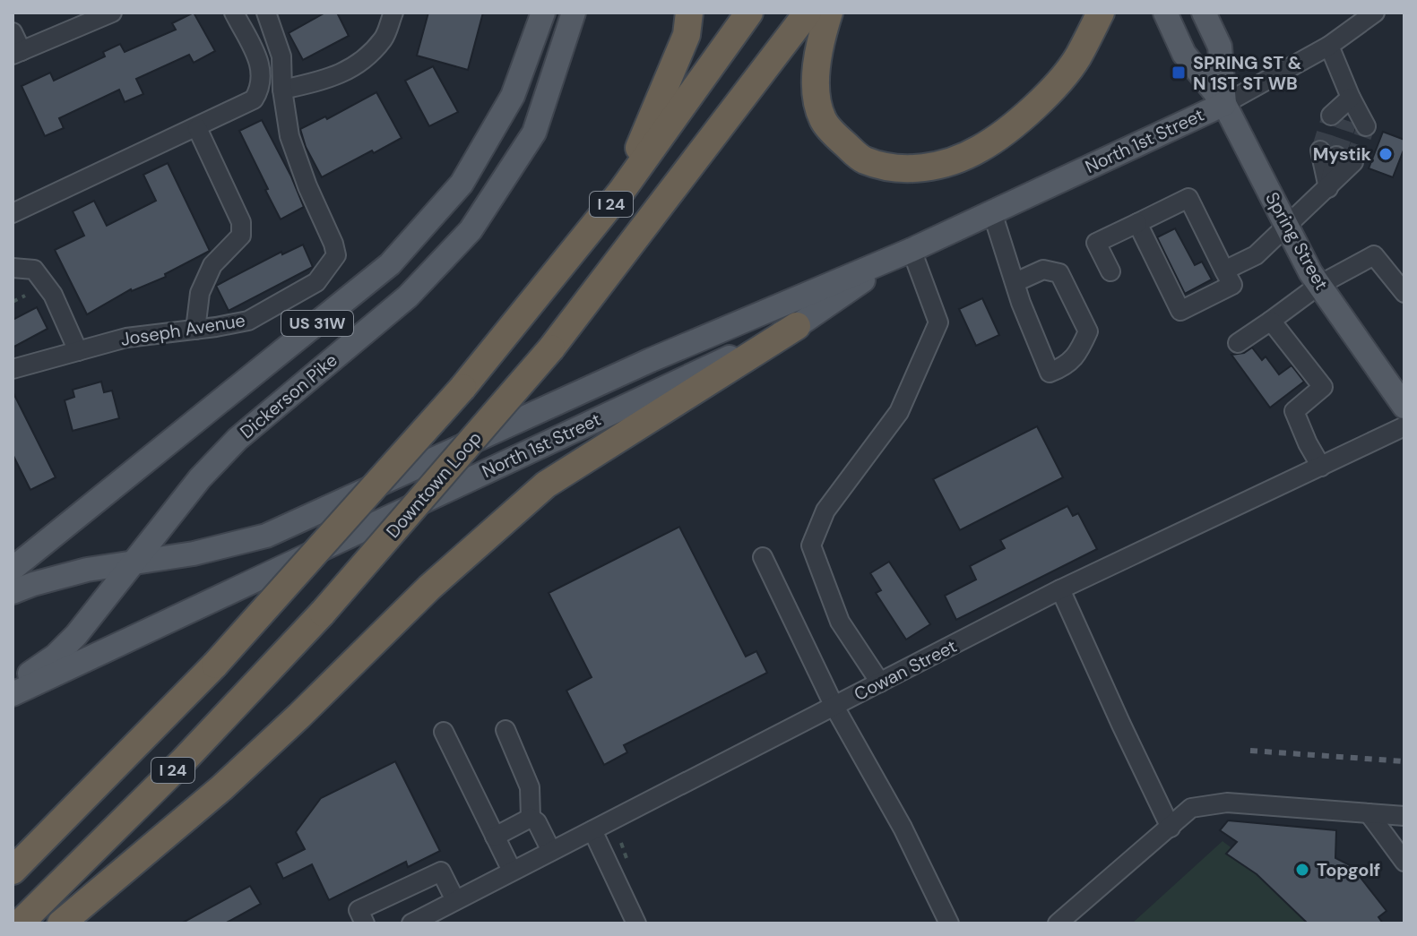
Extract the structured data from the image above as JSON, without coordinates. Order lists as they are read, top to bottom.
{
  "streets": {
    "highway": ["I 24", "Downtown Loop"],
    "main road": [
      "North 1st Street",
      "Spring Street",
      "US 31W",
      "Dickerson Pike"
    ],
    "street": ["Joseph Avenue", "Cowan Street"]
  },
  "crossings": [
    ["North 1st Street", "Spring Street"],
    ["North 1st Street", "Dickerson Pike"]
  ],
  "places": {
    "transit": ["SPRING ST & N 1ST ST WB"],
    "other": ["Mystik", "Topgolf"]
  }
}
